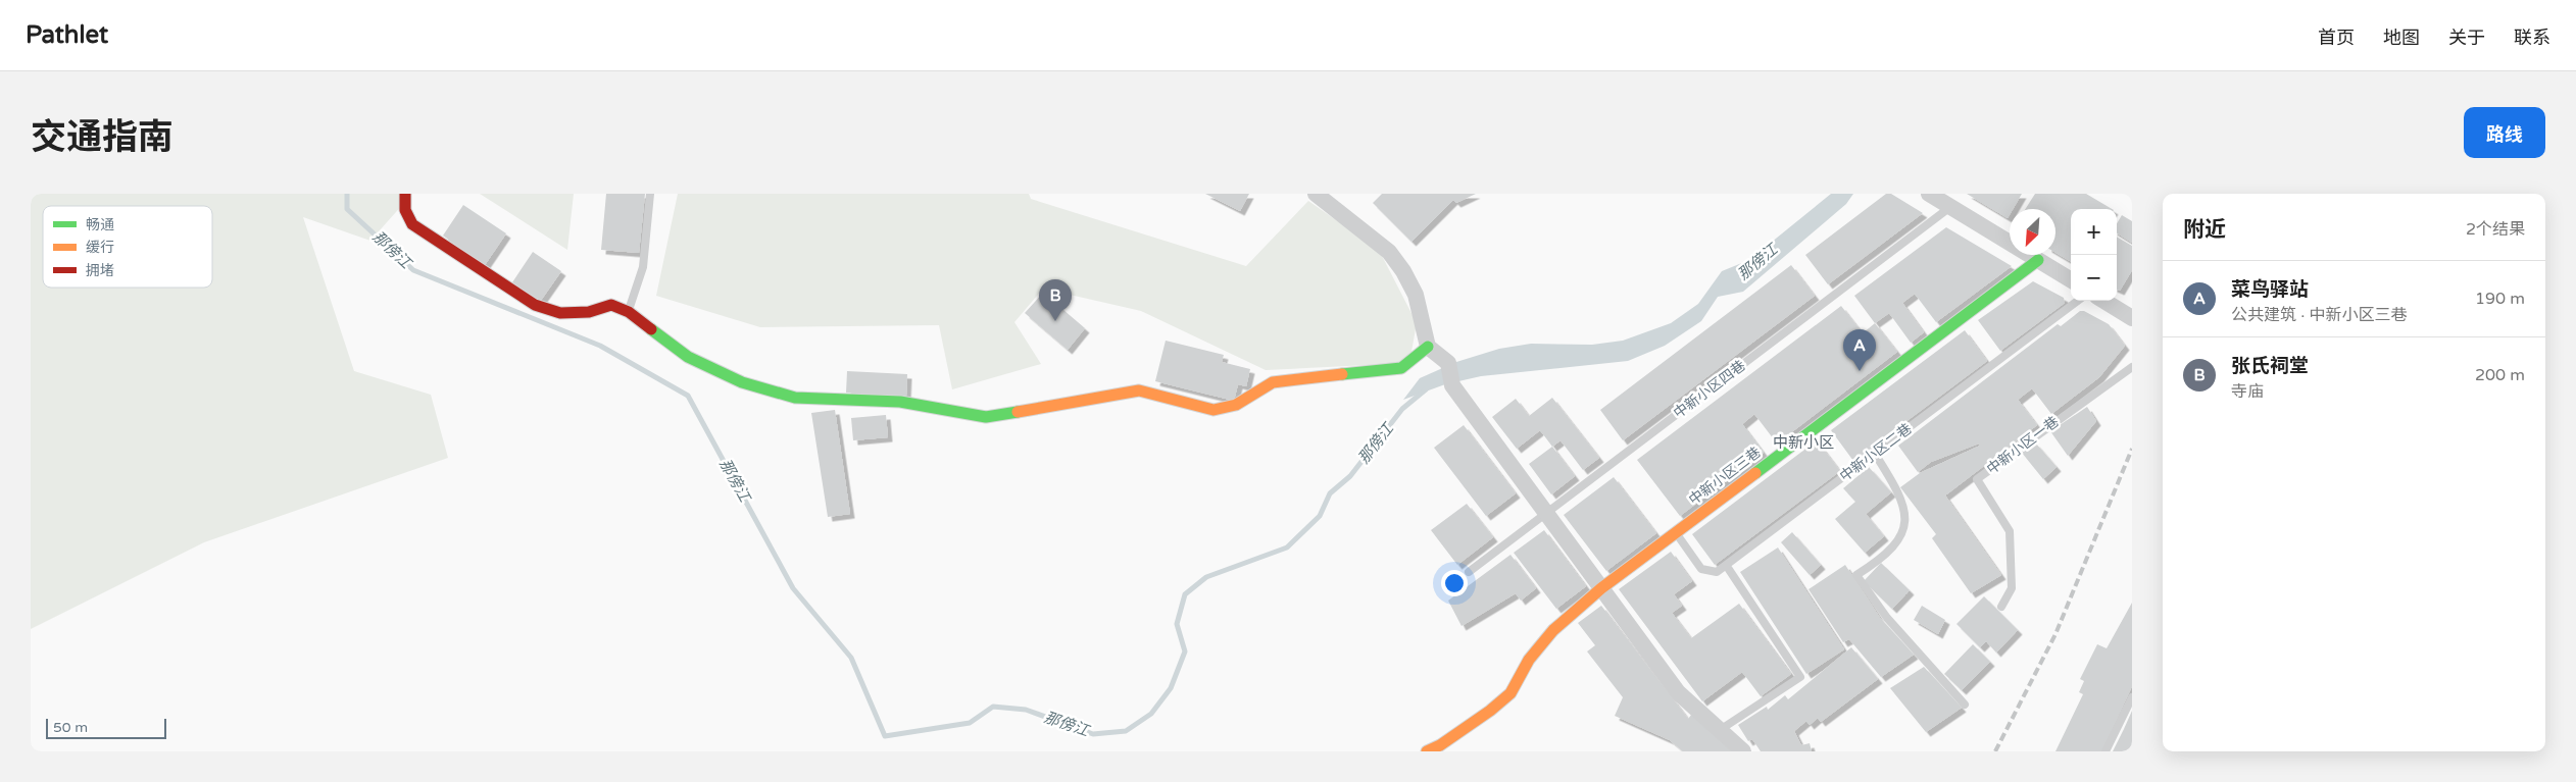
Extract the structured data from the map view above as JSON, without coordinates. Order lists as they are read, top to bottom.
{
  "streets": {
    "street": ["中新小区三巷"],
    "lane": ["中新小区四巷", "中新小区一巷", "中新小区二巷"]
  },
  "crossings": [
    ["中新小区二巷", "中新小区三巷"]
  ],
  "districts": ["中新小区"],
  "water": ["那傍江"],
  "legend": ["畅通", "缓行", "拥堵"],
  "scale_bar": "50 m",
  "north": "bottom left",
  "page": {
    "header": "Pathlet",
    "nav": [
      "首页",
      "地图",
      "关于",
      "联系"
    ],
    "title": "交通指南",
    "buttons": "路线",
    "heading": ["附近", "2个结果"],
    "map_buttons": ["+", "−"],
    "list": [
      {
        "mark": "A",
        "name": "菜鸟驿站",
        "note": "公共建筑 · 中新小区三巷",
        "value": "190 m"
      },
      {
        "mark": "B",
        "name": "张氏祠堂",
        "note": "寺庙",
        "value": "200 m"
      }
    ],
    "pins": ["B", "A"],
    "scale": "50 m"
  }
}
